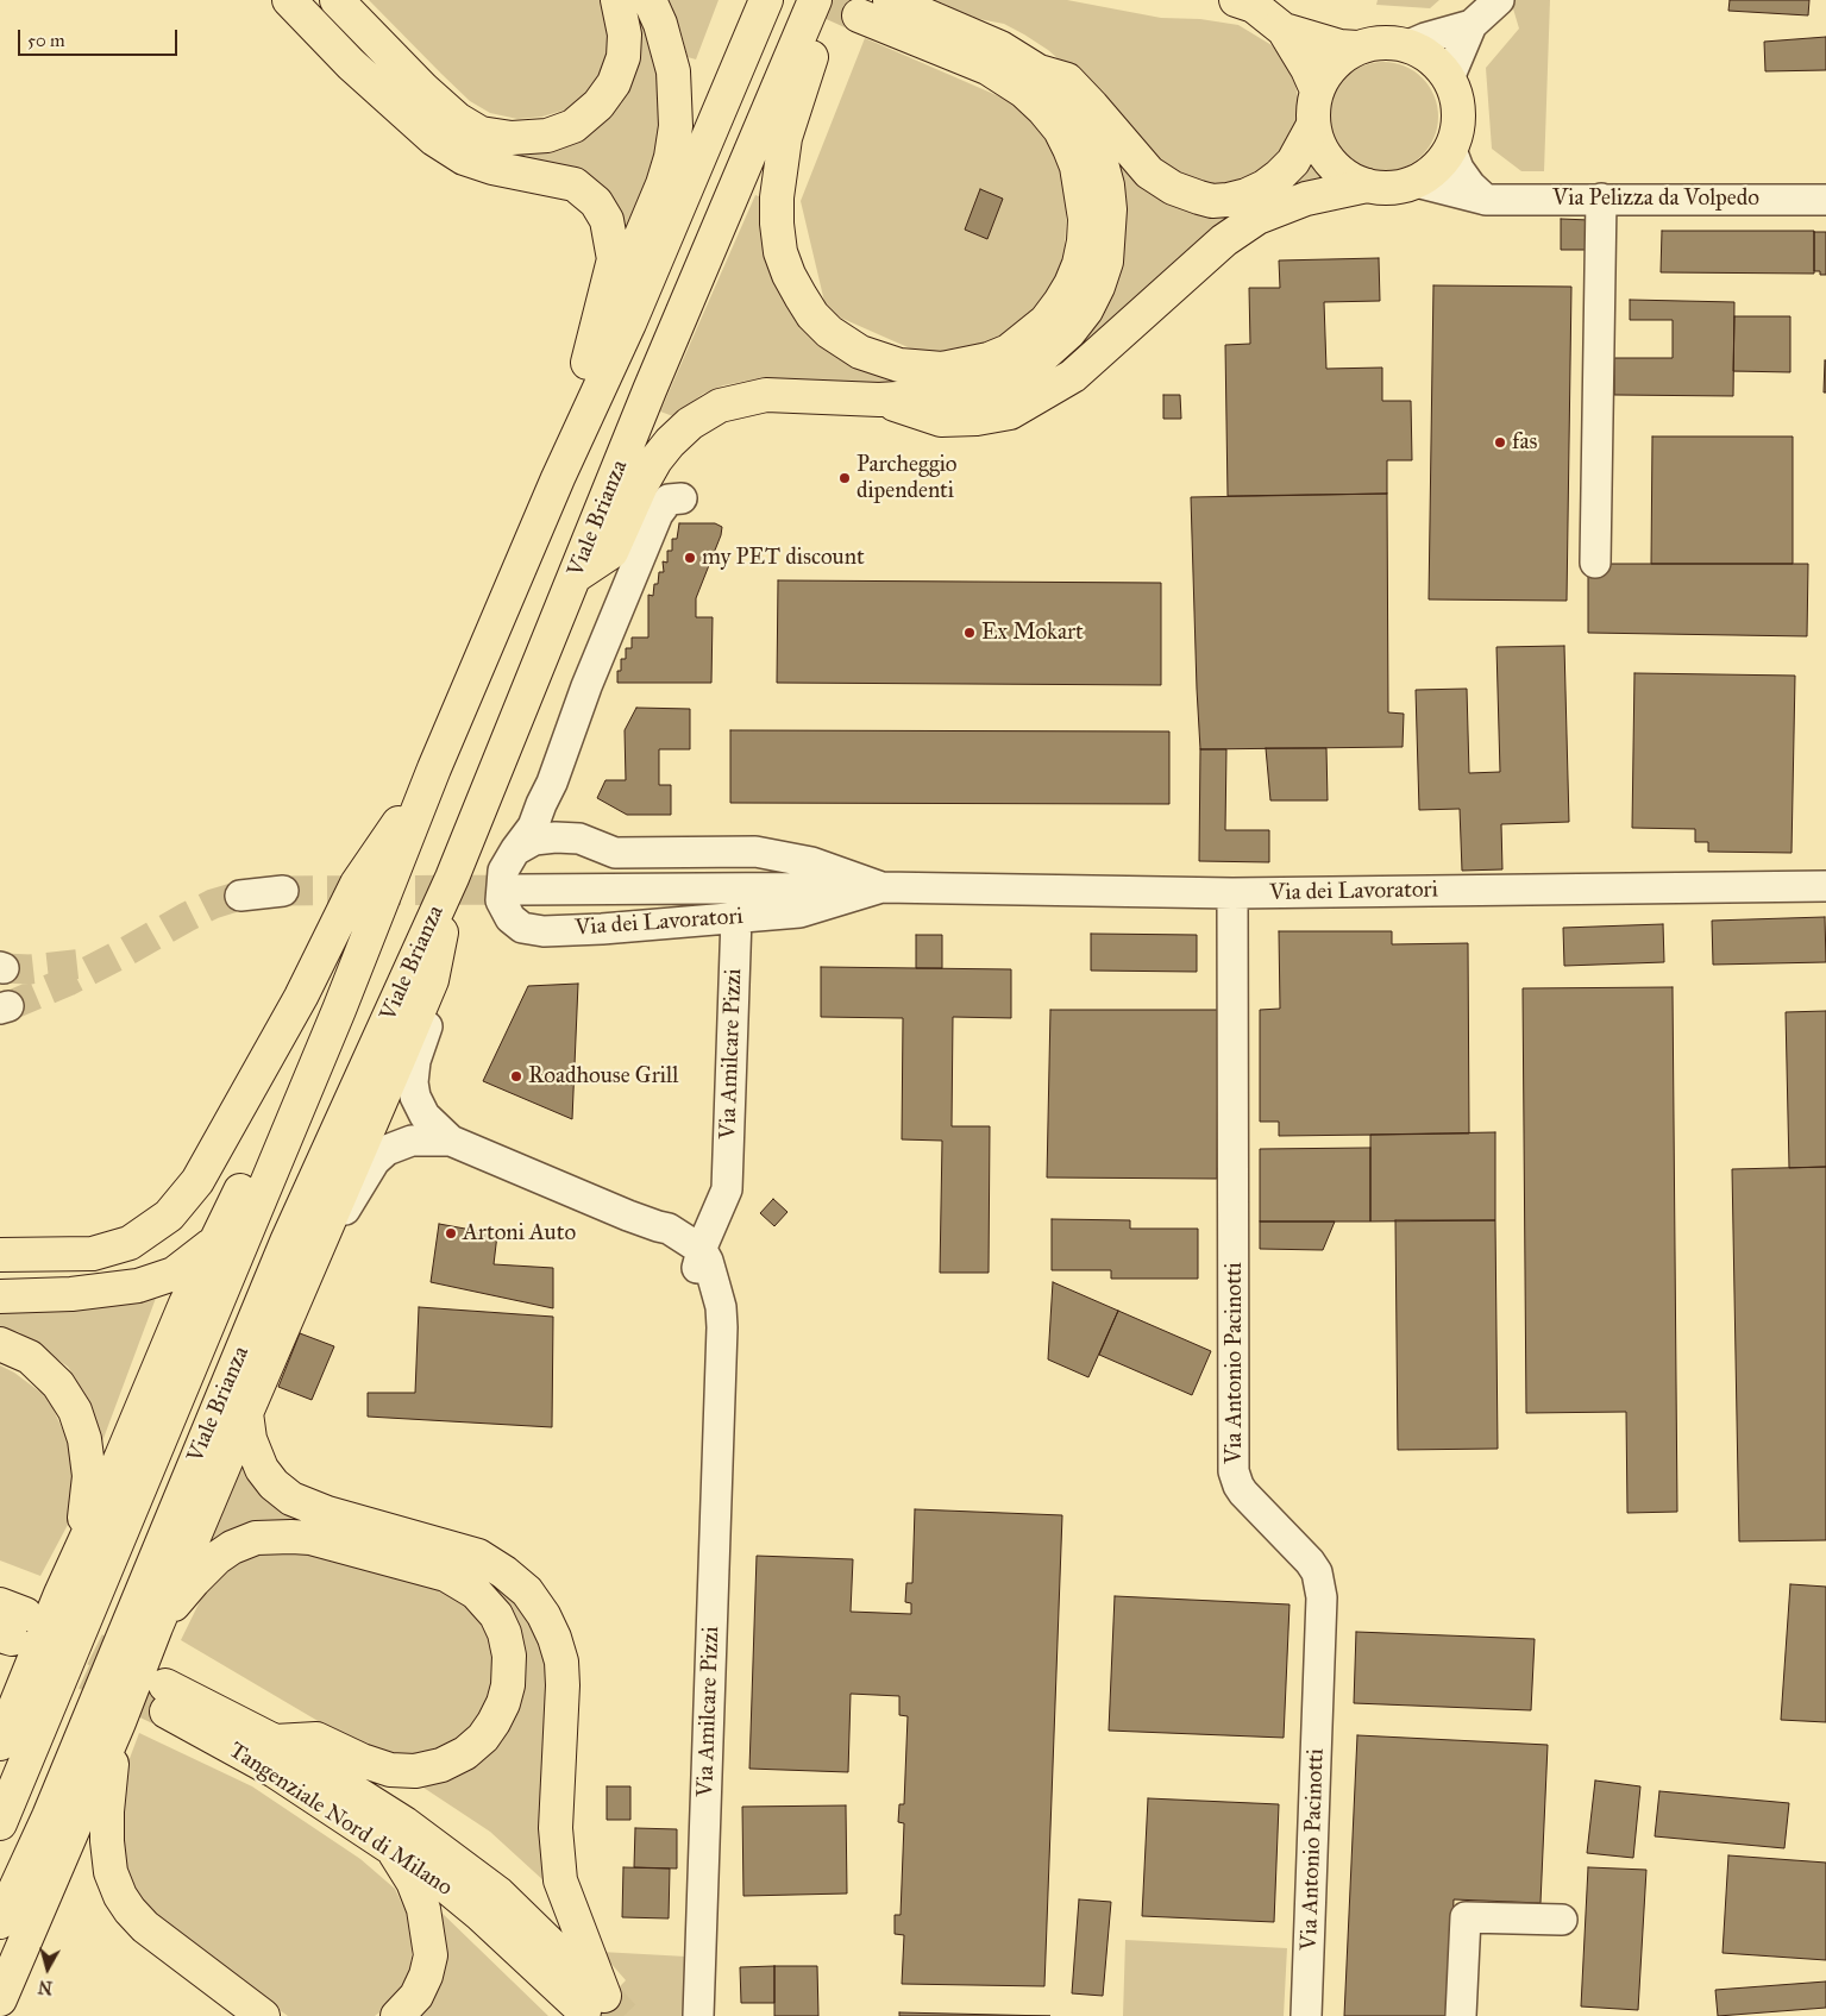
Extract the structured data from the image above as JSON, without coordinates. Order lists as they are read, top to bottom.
{
  "streets": {
    "main road": ["Viale Brianza", "Tangenziale Nord di Milano"],
    "street": [
      "Via Pelizza da Volpedo",
      "Via dei Lavoratori",
      "Via Amilcare Pizzi",
      "Via Antonio Pacinotti"
    ]
  },
  "crossings": [
    ["Via dei Lavoratori", "Via Amilcare Pizzi"],
    ["Via dei Lavoratori", "Via Antonio Pacinotti"]
  ],
  "places": [
    "fas",
    "Parcheggio dipendenti",
    "my PET discount",
    "Ex Mokart",
    "Roadhouse Grill",
    "Artoni Auto"
  ],
  "scale_bar": "50 m",
  "north": "bottom"
}
